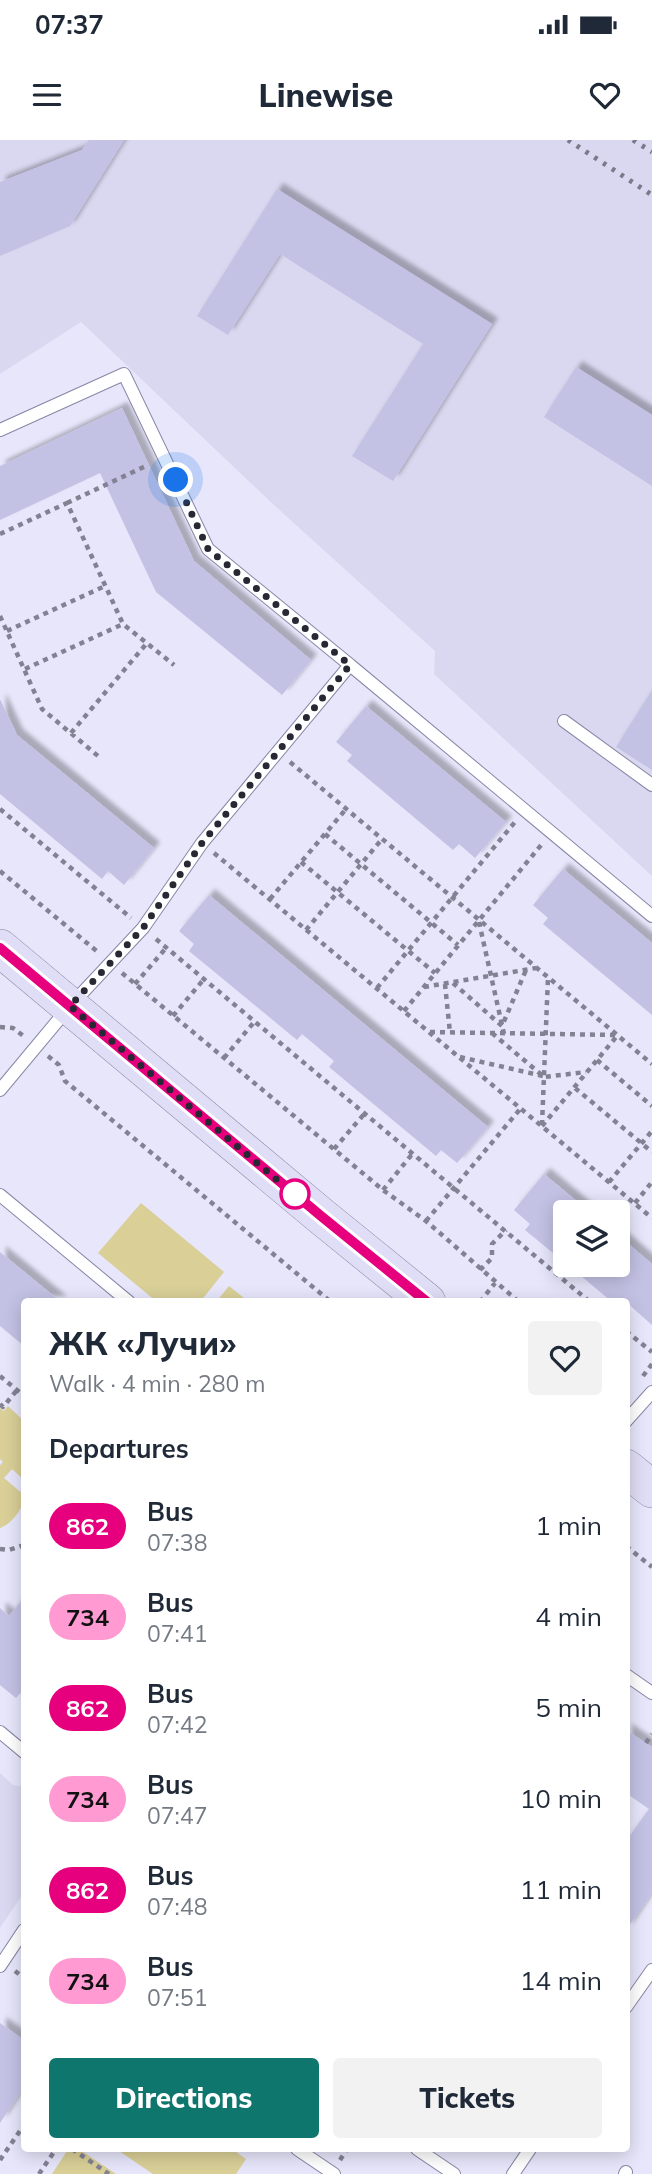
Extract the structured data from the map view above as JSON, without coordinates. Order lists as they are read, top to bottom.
{
  "lines": ["bus line 862"],
  "page": {
    "status": "07:37",
    "header": "Linewise",
    "heading": [
      ["ЖК «Лучи»", "Walk · 4 min · 280 m"],
      "Departures"
    ],
    "list": [
      {
        "mark": "862",
        "name": "Bus",
        "note": "07:38",
        "value": "1 min"
      },
      {
        "mark": "734",
        "name": "Bus",
        "note": "07:41",
        "value": "4 min"
      },
      {
        "mark": "862",
        "name": "Bus",
        "note": "07:42",
        "value": "5 min"
      },
      {
        "mark": "734",
        "name": "Bus",
        "note": "07:47",
        "value": "10 min"
      },
      {
        "mark": "862",
        "name": "Bus",
        "note": "07:48",
        "value": "11 min"
      },
      {
        "mark": "734",
        "name": "Bus",
        "note": "07:51",
        "value": "14 min"
      }
    ],
    "buttons": ["Directions", "Tickets"]
  }
}
